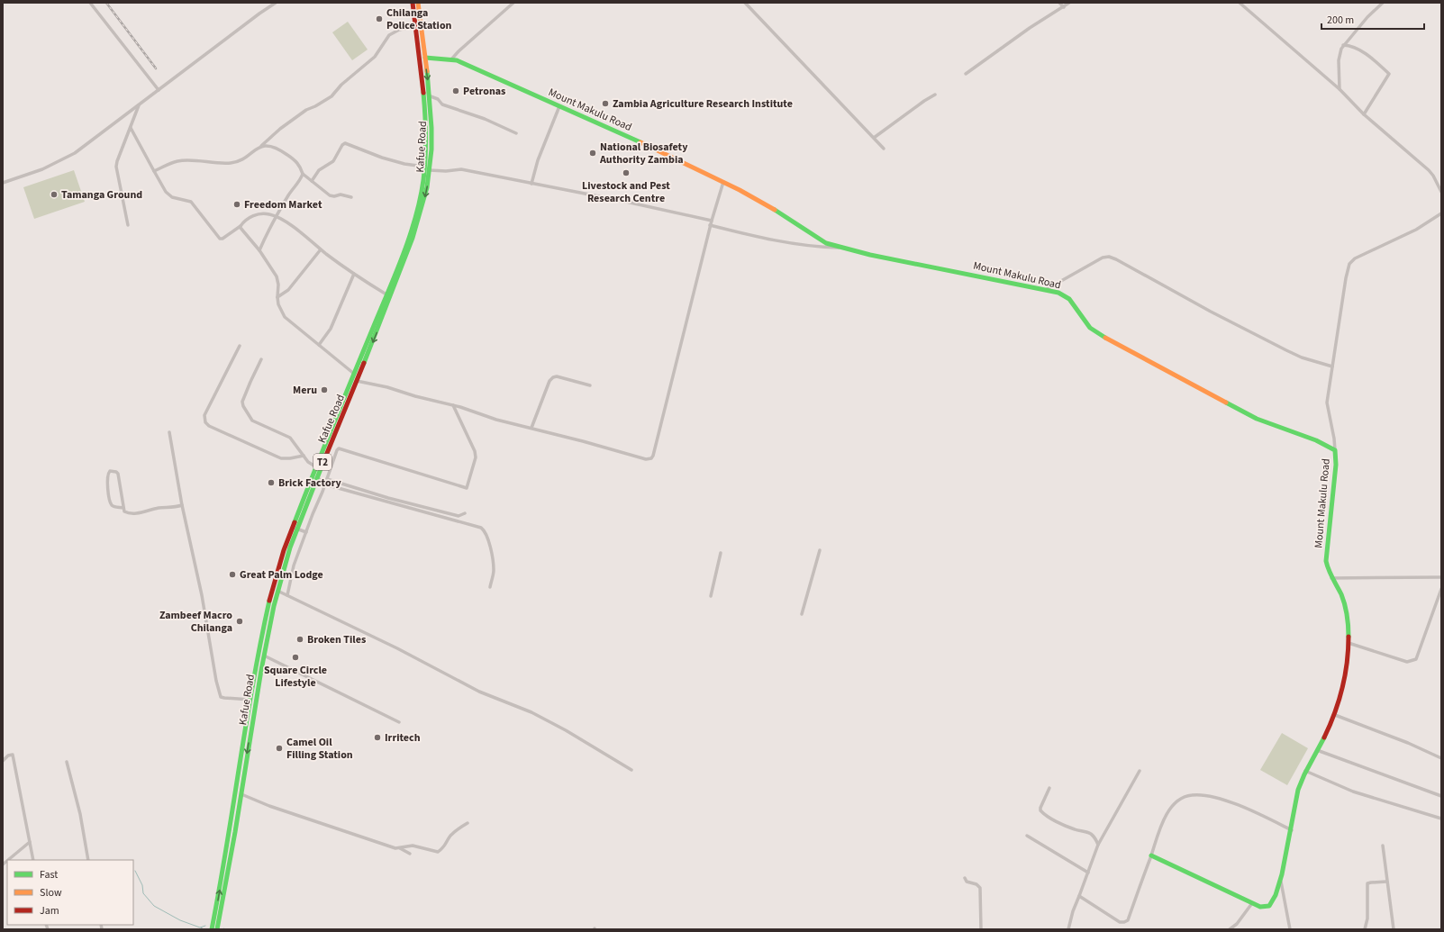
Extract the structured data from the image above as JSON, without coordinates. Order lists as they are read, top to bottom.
{
  "streets": {
    "main road": ["Mount Makulu Road", "Kafue Road", "T2"]
  },
  "crossings": [
    ["Mount Makulu Road", "Kafue Road"]
  ],
  "places": [
    "Chilanga Police Station",
    "Petronas",
    "Zambia Agriculture Research Institute",
    "National Biosafety Authority Zambia",
    "Livestock and Pest Research Centre",
    "Tamanga Ground",
    "Freedom Market",
    "Meru",
    "Brick Factory",
    "Great Palm Lodge",
    "Zambeef Macro Chilanga",
    "Broken Tiles",
    "Square Circle Lifestyle",
    "Irritech",
    "Camel Oil Filling Station"
  ],
  "legend": ["Fast", "Slow", "Jam"],
  "scale_bar": "200 m"
}
